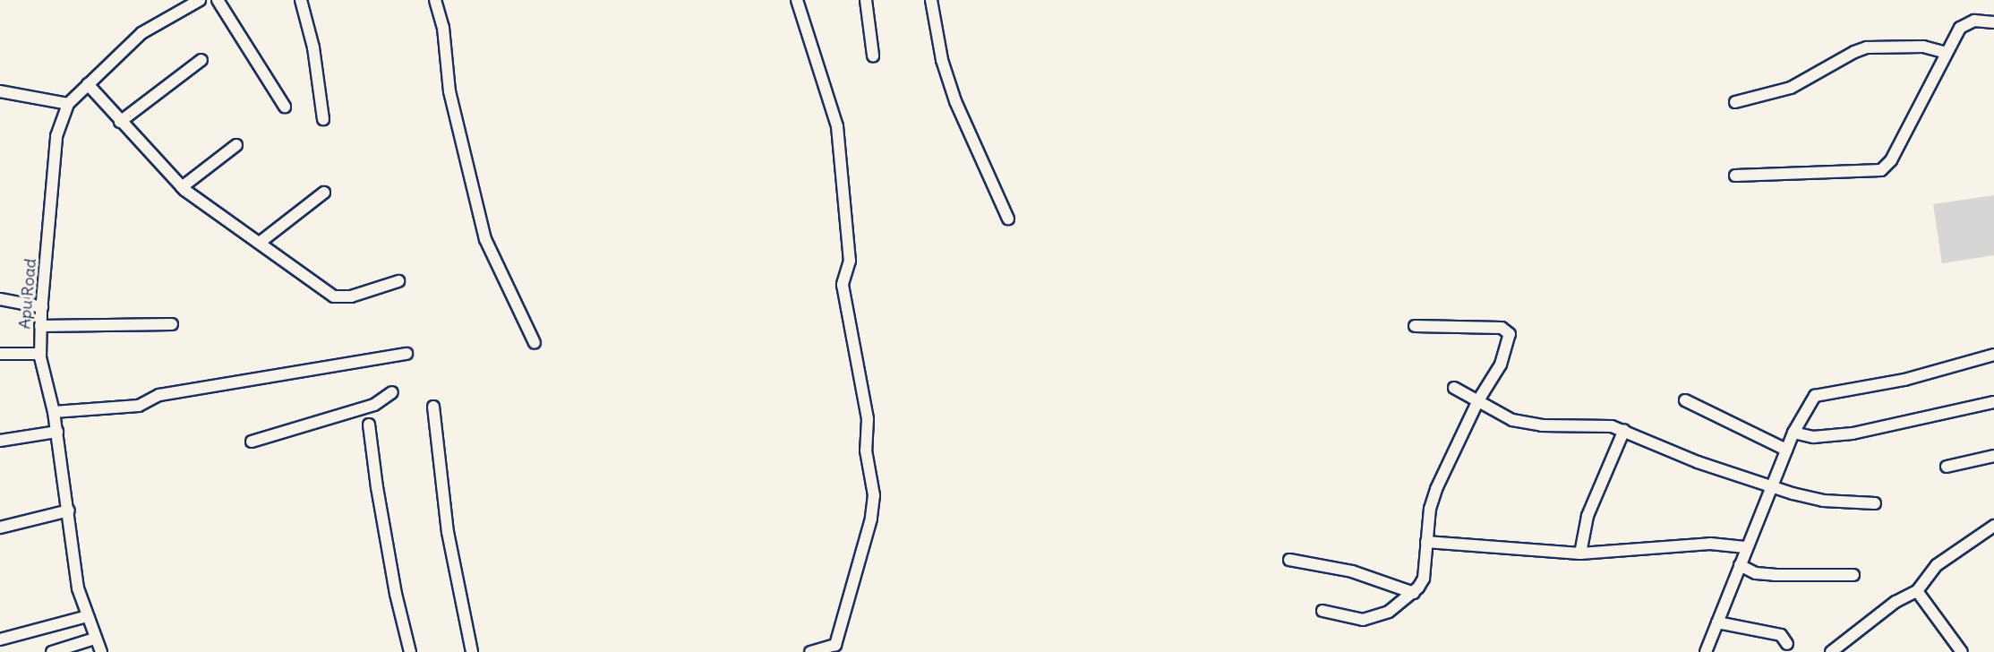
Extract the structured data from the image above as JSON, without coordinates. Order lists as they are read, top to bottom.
{
  "streets": {
    "street": ["Apu Road"]
  }
}
